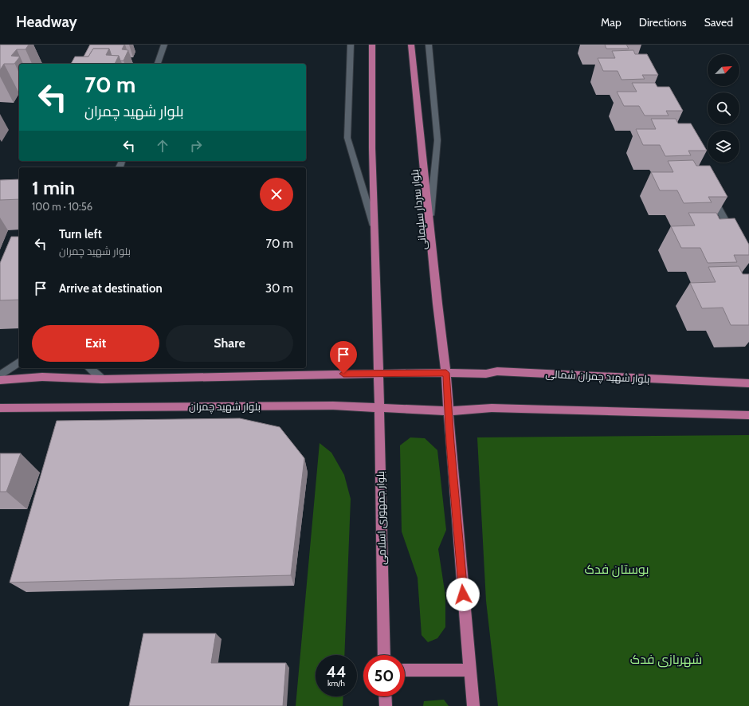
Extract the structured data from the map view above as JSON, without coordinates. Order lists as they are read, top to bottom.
{
  "streets": {
    "main road": [
      "بلوار سردار سلیمانی",
      "بلوار شهید چمران شمالی",
      "بلوار شهید چمران",
      "بلوار جمهوری اسلامی"
    ]
  },
  "crossings": [
    ["بلوار سردار سلیمانی", "بلوار شهید چمران شمالی"],
    ["بلوار شهید چمران", "بلوار جمهوری اسلامی"]
  ],
  "parks": ["بوستان فدک", "شهربازی فدک"],
  "north": "top right",
  "page": {
    "header": "Headway",
    "nav": ["Map", "Directions", "Saved"],
    "turn": ["70 m", "بلوار شهید چمران"],
    "heading": ["1 min", "100 m · 10:56"],
    "list": [
      {
        "name": "Turn left",
        "note": "بلوار شهید چمران",
        "value": "70 m"
      },
      {
        "name": "Arrive at destination",
        "value": "30 m"
      }
    ],
    "buttons": ["Exit", "Share"],
    "speed": "44 km/h",
    "limit": "50"
  }
}
